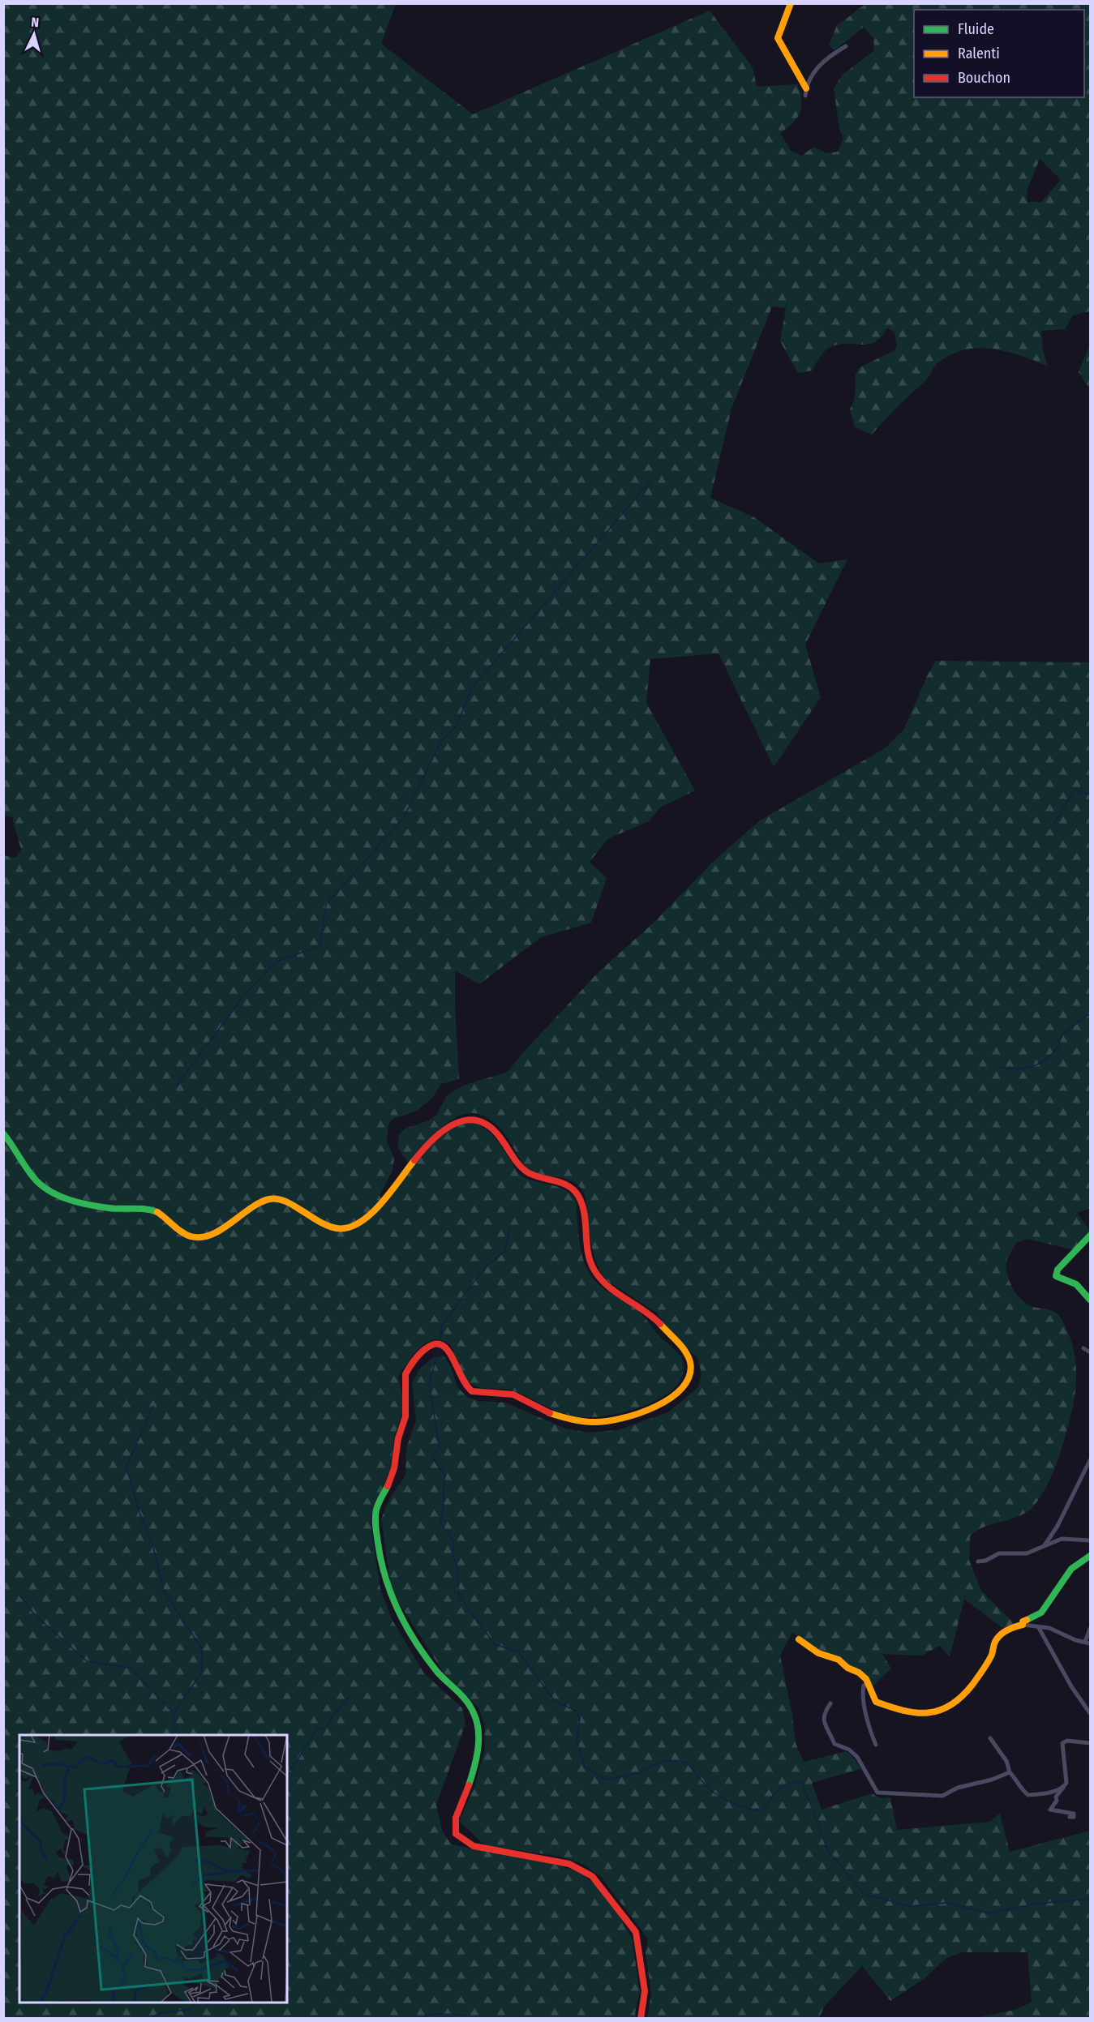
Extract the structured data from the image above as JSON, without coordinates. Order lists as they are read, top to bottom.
{
  "legend": ["Fluide", "Ralenti", "Bouchon"],
  "north": "top"
}
